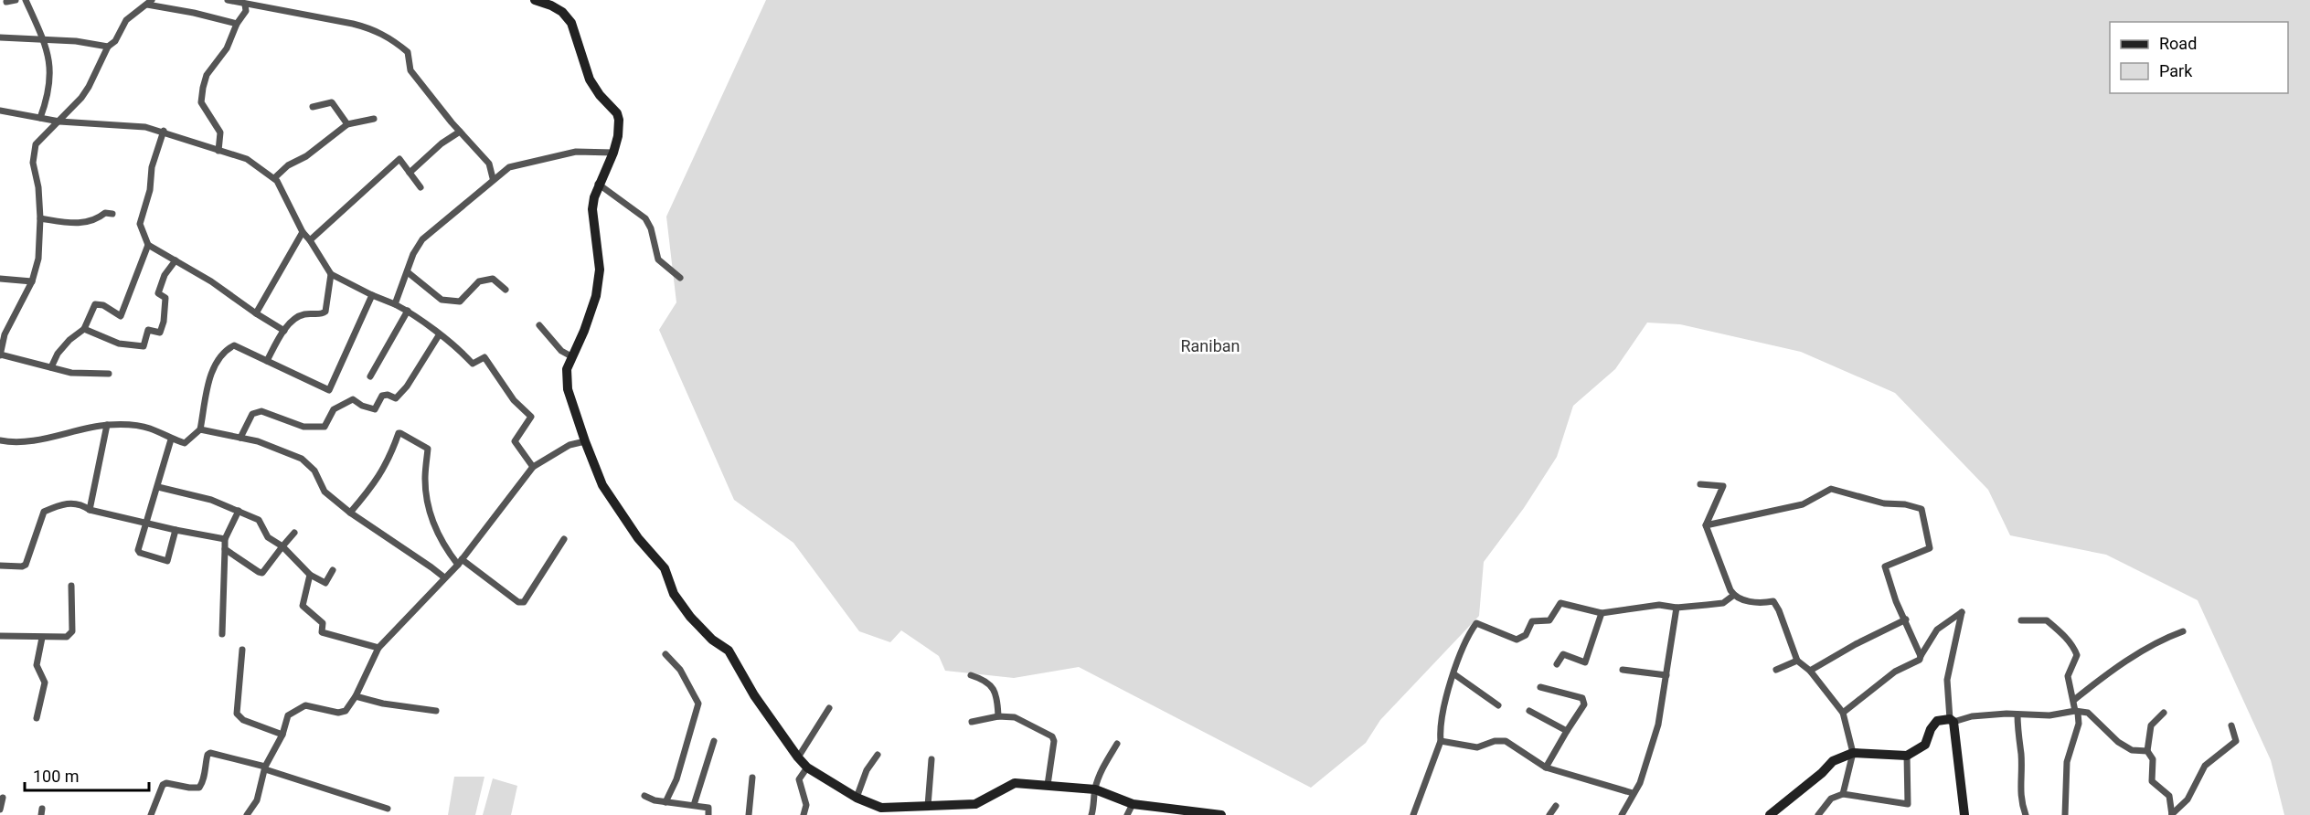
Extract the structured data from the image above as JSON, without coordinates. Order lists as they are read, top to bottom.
{
  "parks": ["Raniban"],
  "legend": ["Road", "Park"],
  "scale_bar": "100 m"
}
